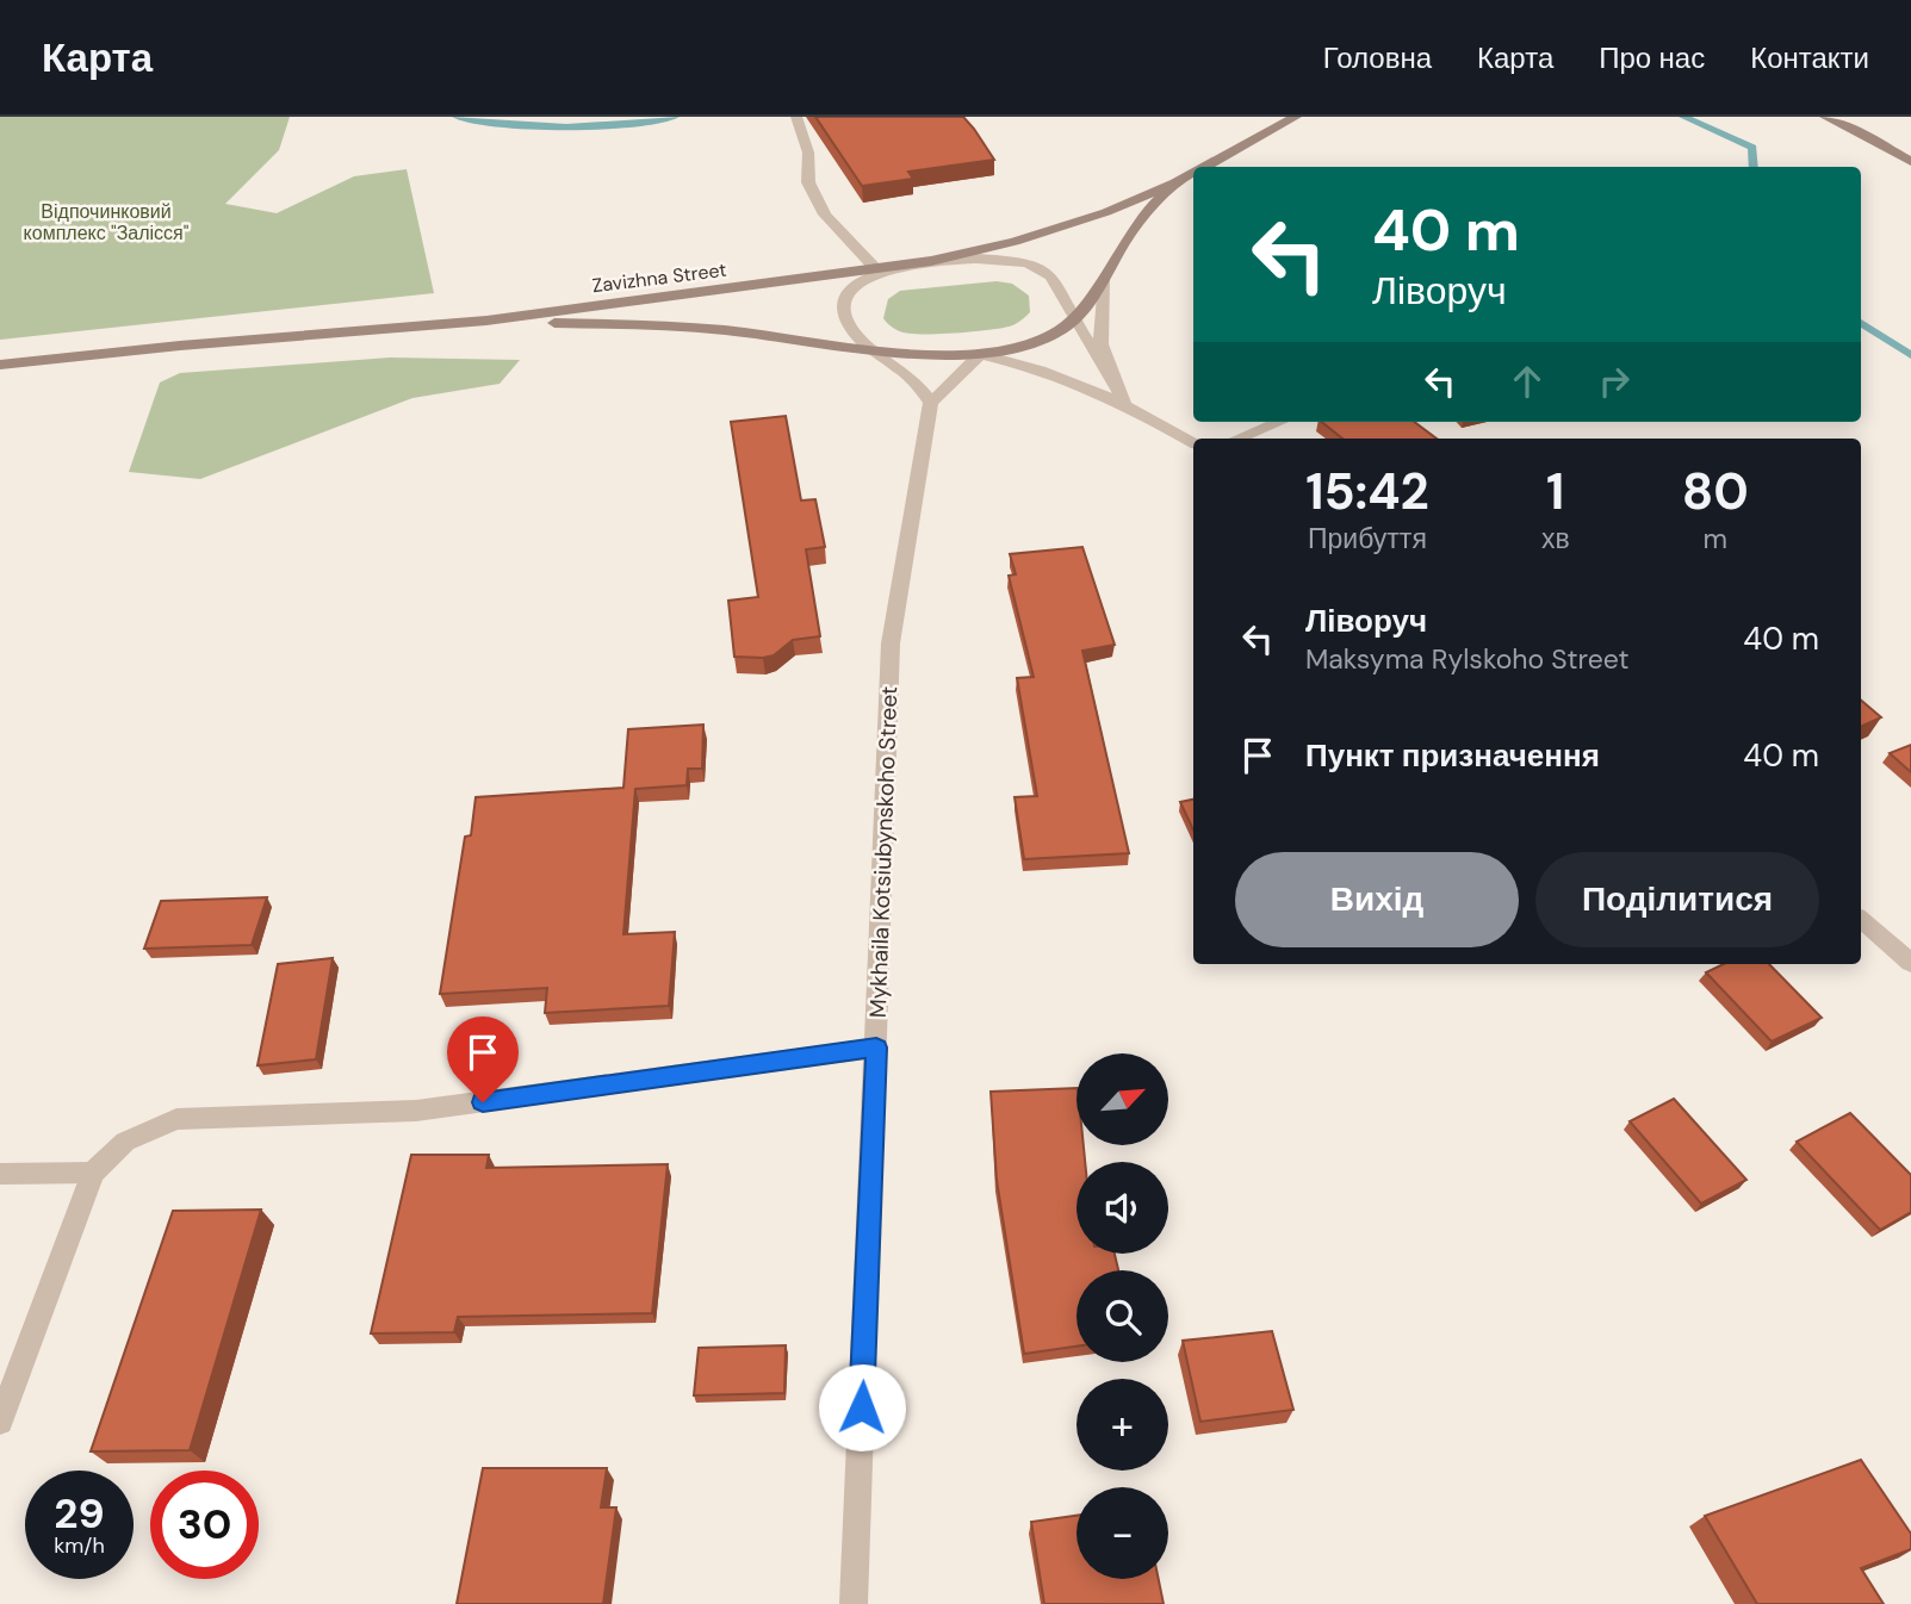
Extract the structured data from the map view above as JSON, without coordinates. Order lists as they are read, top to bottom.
{
  "streets": {
    "main road": ["Zavizhna Street"],
    "street": ["Mykhaila Kotsiubynskoho Street"]
  },
  "parks": ["Відпочинковий комплекс \"Залісся\""],
  "north": "top right",
  "page": {
    "header": "Карта",
    "nav": [
      "Головна",
      "Карта",
      "Про нас",
      "Контакти"
    ],
    "turn": ["40 m", "Ліворуч"],
    "eta": [
      "15:42",
      "Прибуття",
      "1",
      "хв",
      "80",
      "m"
    ],
    "list": [
      {
        "name": "Ліворуч",
        "note": "Maksyma Rylskoho Street",
        "value": "40 m"
      },
      {
        "name": "Пункт призначення",
        "value": "40 m"
      }
    ],
    "buttons": ["Вихід", "Поділитися"],
    "map_buttons": ["+", "−"],
    "speed": "29 km/h",
    "limit": "30"
  }
}
